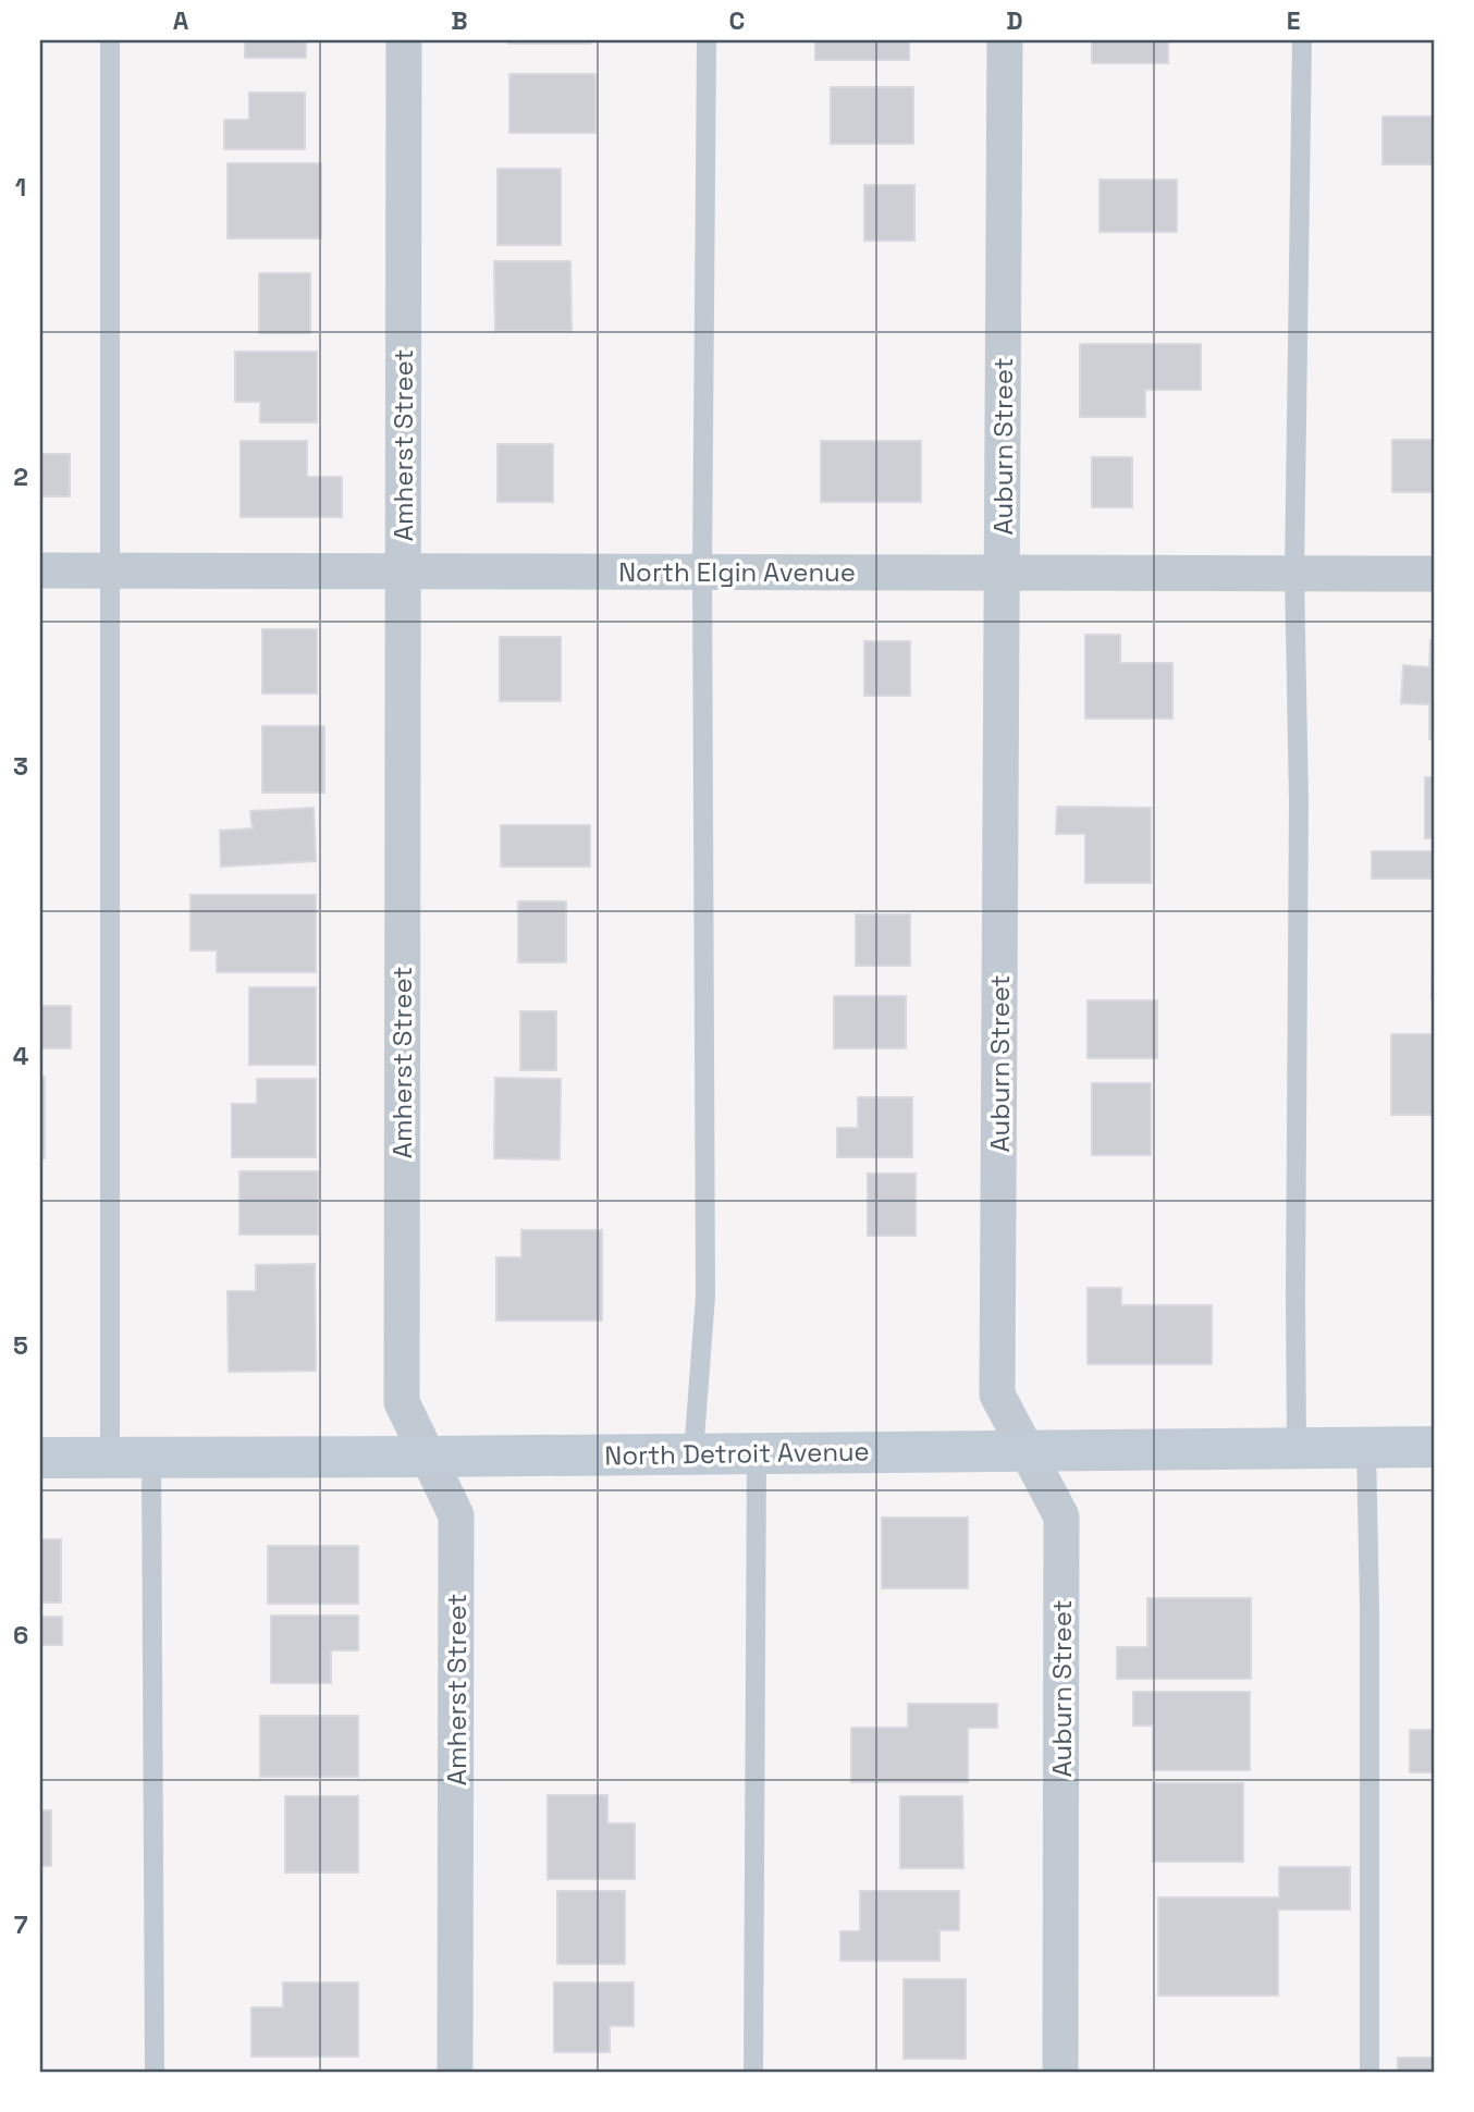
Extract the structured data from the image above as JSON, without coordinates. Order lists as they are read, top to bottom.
{
  "streets": {
    "street": [
      "Amherst Street",
      "Auburn Street",
      "North Elgin Avenue",
      "North Detroit Avenue"
    ]
  },
  "crossings": [
    ["Amherst Street", "North Elgin Avenue"],
    ["Amherst Street", "North Detroit Avenue"],
    ["Auburn Street", "North Elgin Avenue"],
    ["Auburn Street", "North Detroit Avenue"]
  ],
  "grid": {
    "columns": [
      "A",
      "B",
      "C",
      "D",
      "E"
    ],
    "rows": [
      "1",
      "2",
      "3",
      "4",
      "5",
      "6",
      "7"
    ]
  }
}
